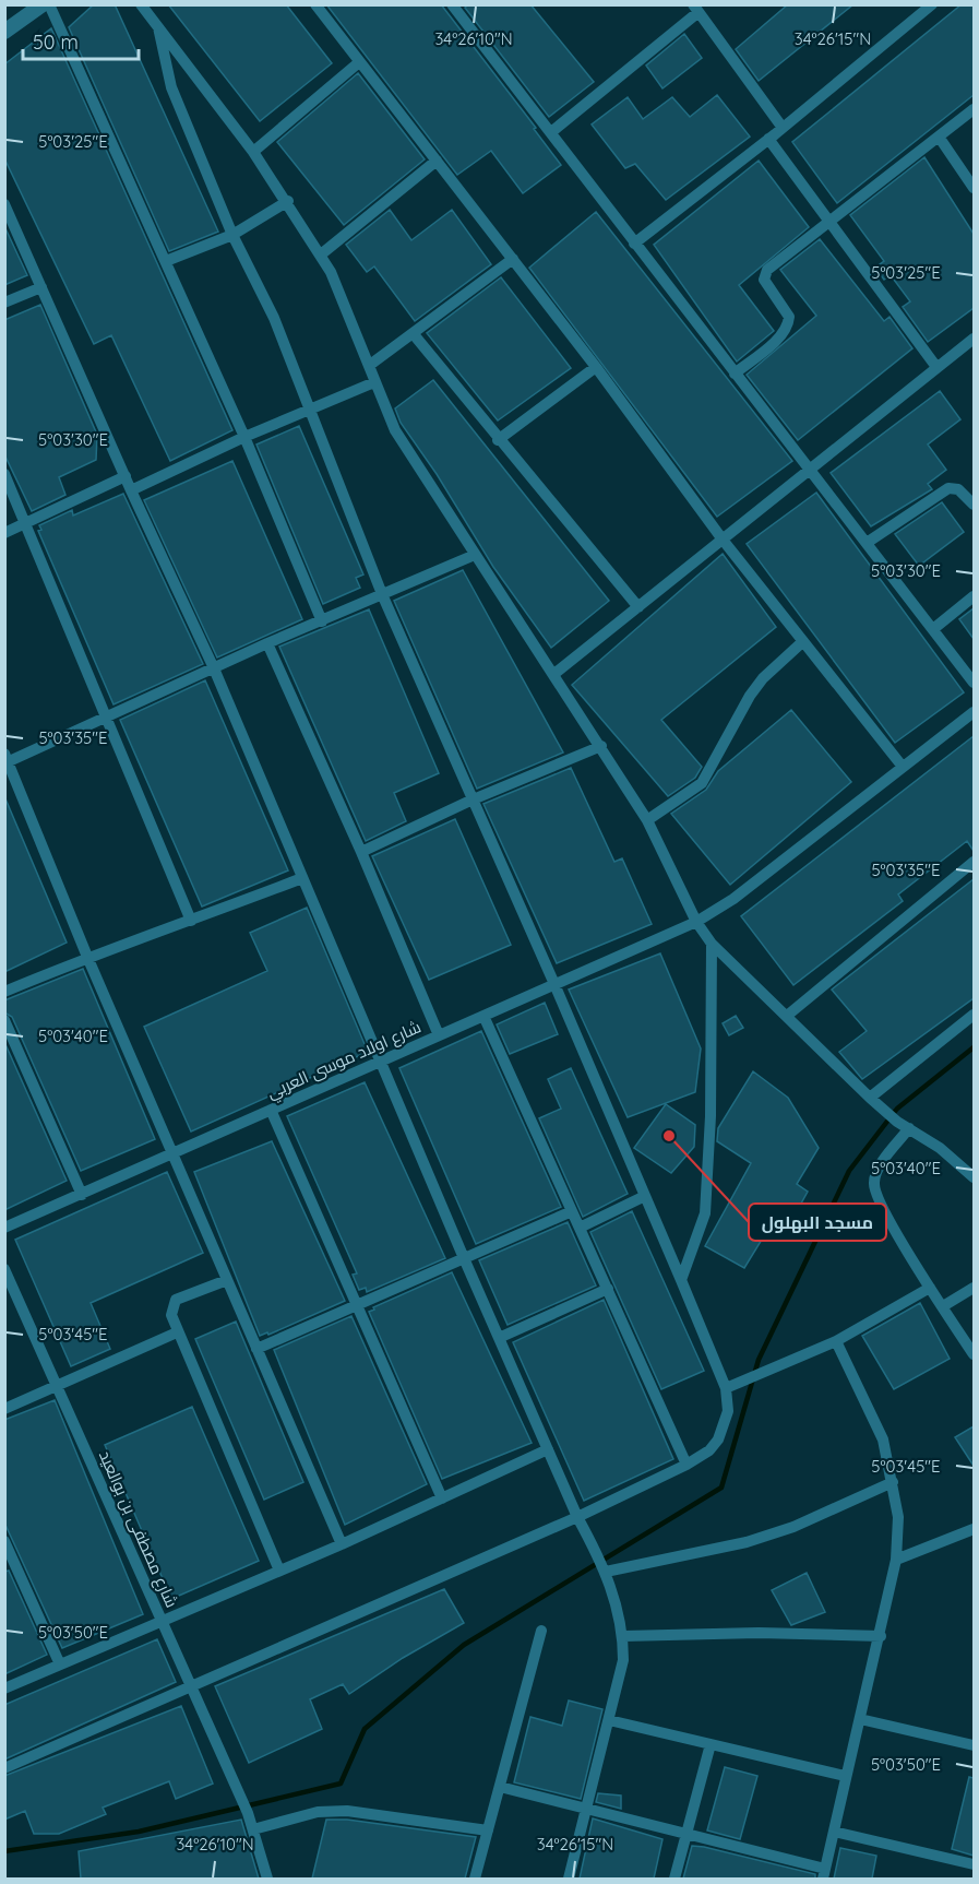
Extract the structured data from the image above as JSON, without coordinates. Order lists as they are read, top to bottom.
{
  "streets": {
    "street": ["شارع اولاد موسى العربي", "شارع مصطفى بن بوالعيد"]
  },
  "places": ["مسجد البهلول"],
  "scale_bar": "50 m",
  "coordinates": [
    "34°26'10\"N",
    "34°26'15\"N",
    "5°03'25\"E",
    "5°03'30\"E",
    "5°03'35\"E",
    "5°03'40\"E",
    "5°03'45\"E",
    "5°03'50\"E"
  ]
}
